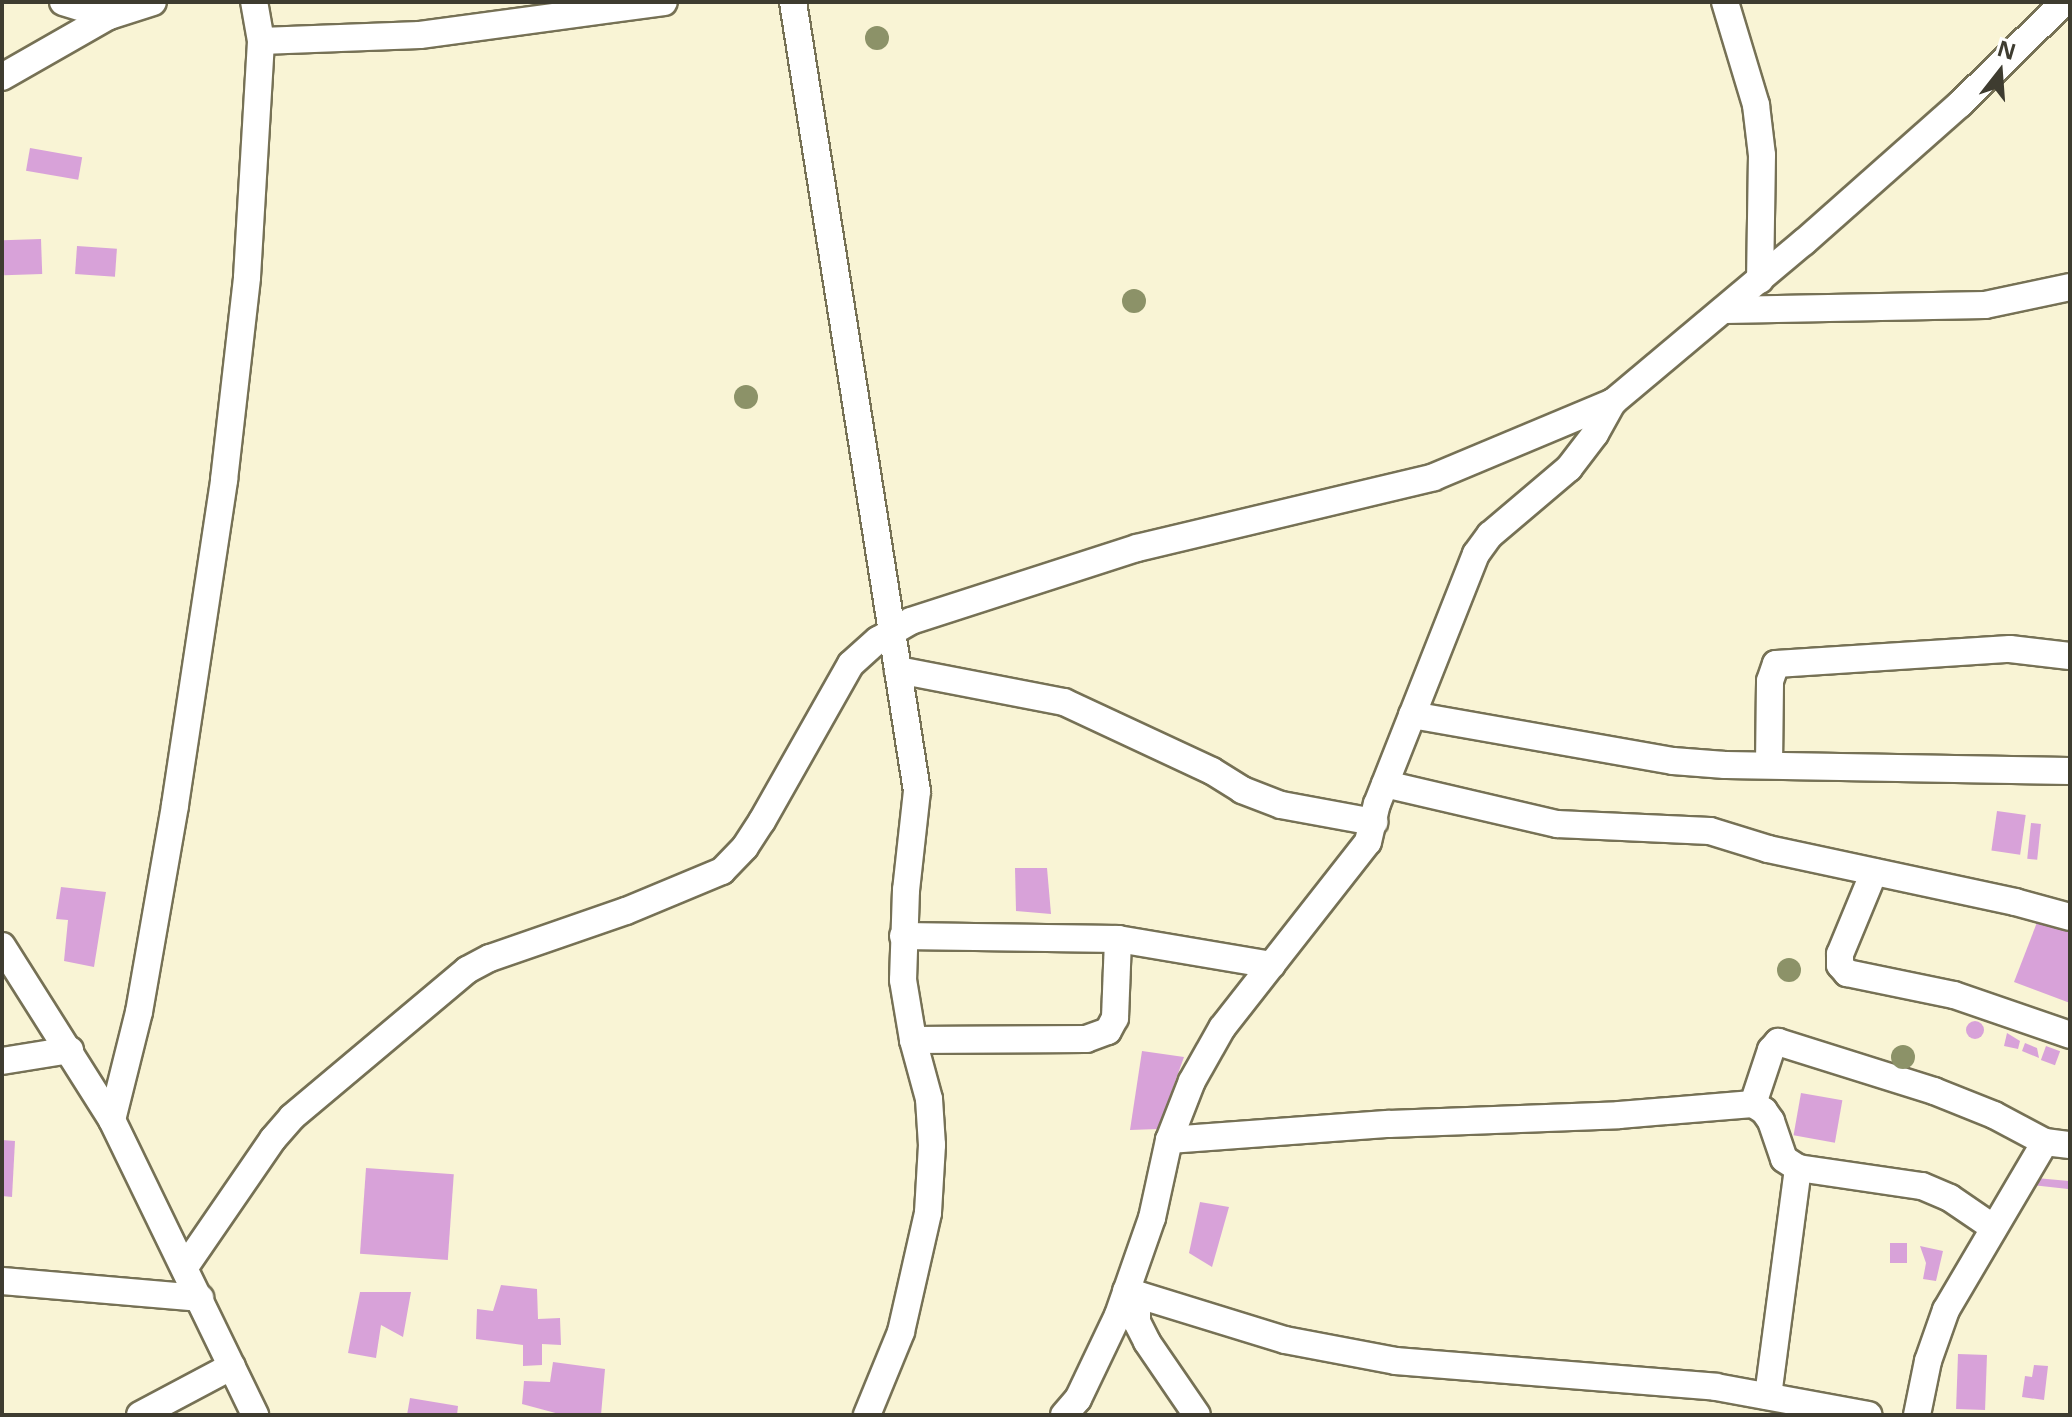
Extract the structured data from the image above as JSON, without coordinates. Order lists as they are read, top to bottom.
{
  "north": "top"
}
